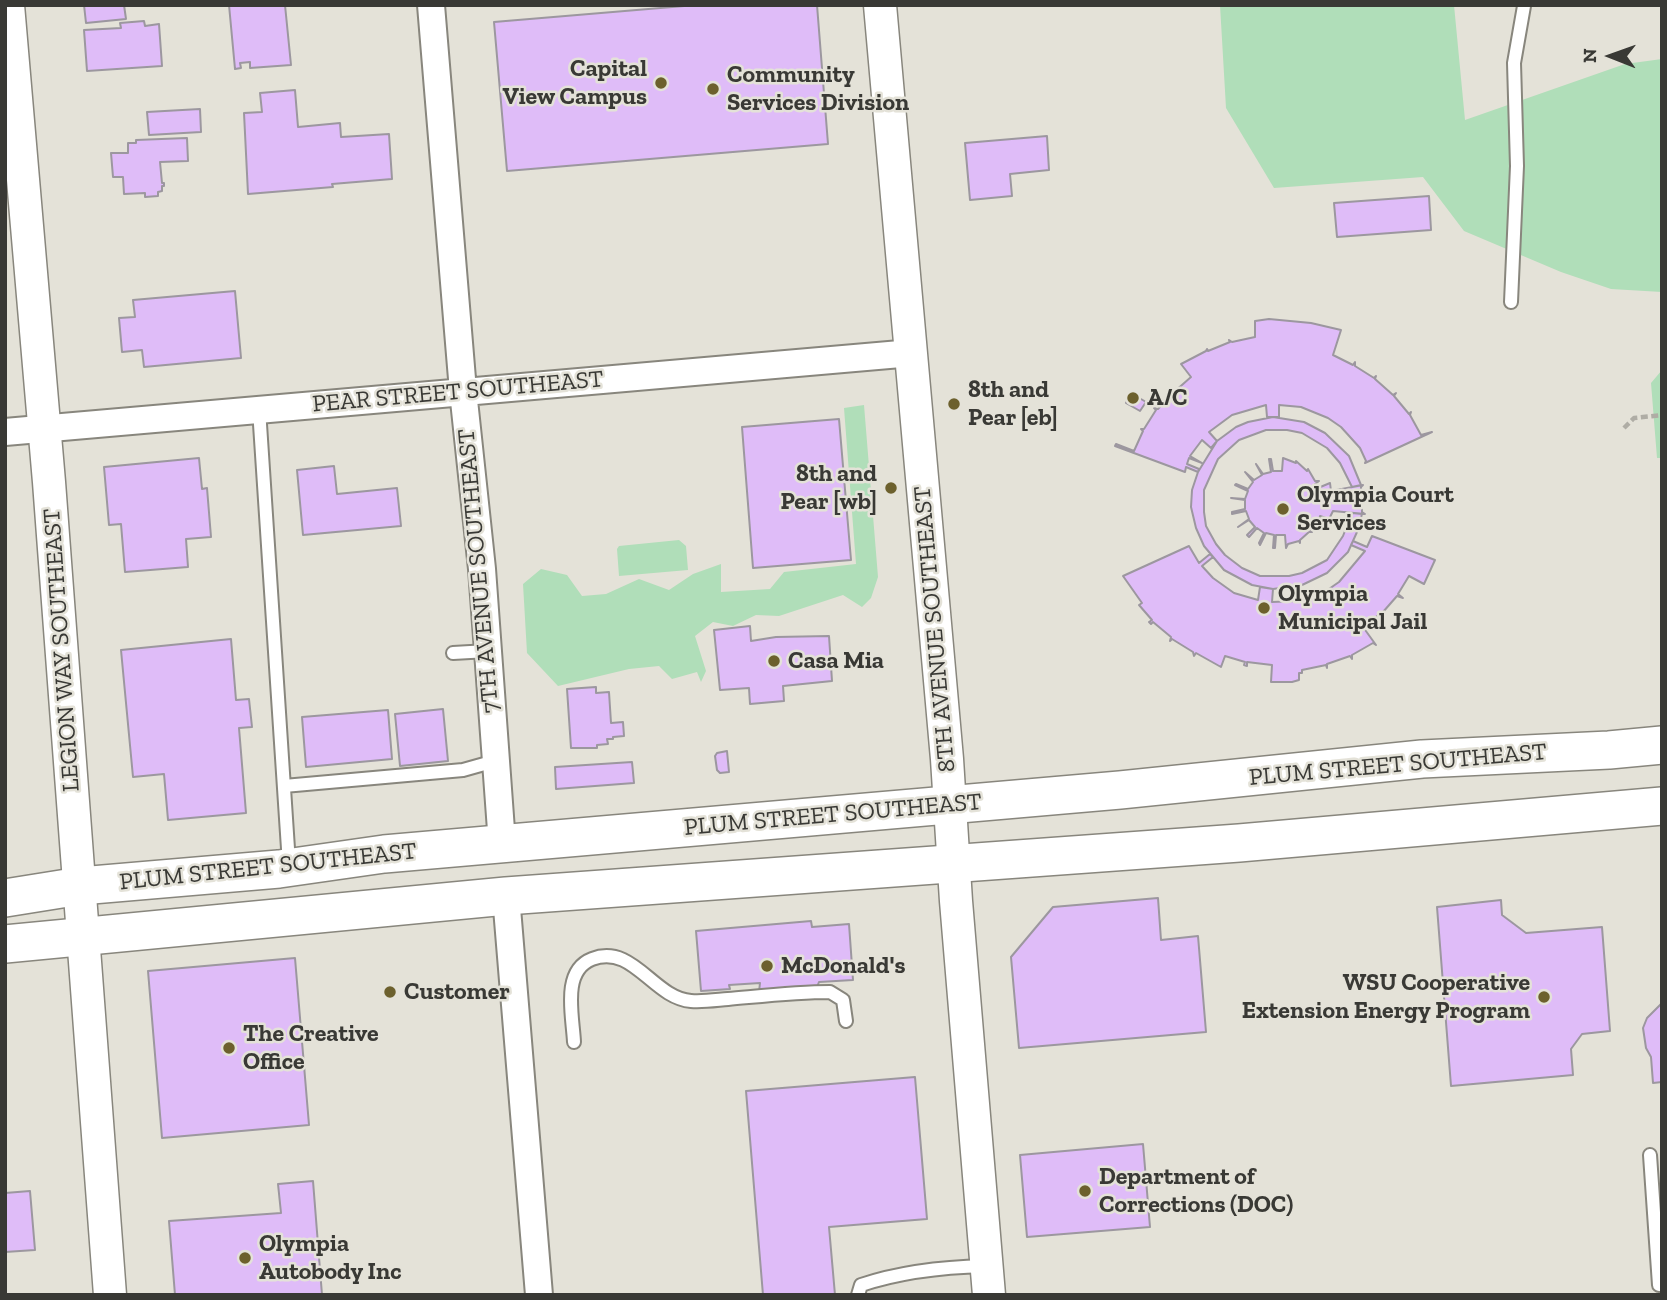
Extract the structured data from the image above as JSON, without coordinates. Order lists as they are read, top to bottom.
{
  "streets": {
    "main road": ["PLUM STREET SOUTHEAST"],
    "street": [
      "PEAR STREET SOUTHEAST",
      "7TH AVENUE SOUTHEAST",
      "8TH AVENUE SOUTHEAST",
      "LEGION WAY SOUTHEAST"
    ]
  },
  "crossings": [
    ["PEAR STREET SOUTHEAST", "7TH AVENUE SOUTHEAST"],
    ["PEAR STREET SOUTHEAST", "8TH AVENUE SOUTHEAST"],
    ["PEAR STREET SOUTHEAST", "LEGION WAY SOUTHEAST"],
    ["7TH AVENUE SOUTHEAST", "PLUM STREET SOUTHEAST"],
    ["8TH AVENUE SOUTHEAST", "PLUM STREET SOUTHEAST"],
    ["LEGION WAY SOUTHEAST", "PLUM STREET SOUTHEAST"]
  ],
  "places": [
    "Capital View Campus",
    "Community Services Division",
    "A/C",
    "8th and Pear [eb]",
    "8th and Pear [wb]",
    "Olympia Court Services",
    "Olympia Municipal Jail",
    "Casa Mia",
    "McDonald's",
    "Customer",
    "WSU Cooperative Extension Energy Program",
    "The Creative Office",
    "Department of Corrections (DOC)",
    "Olympia Autobody Inc"
  ],
  "north": "left"
}
